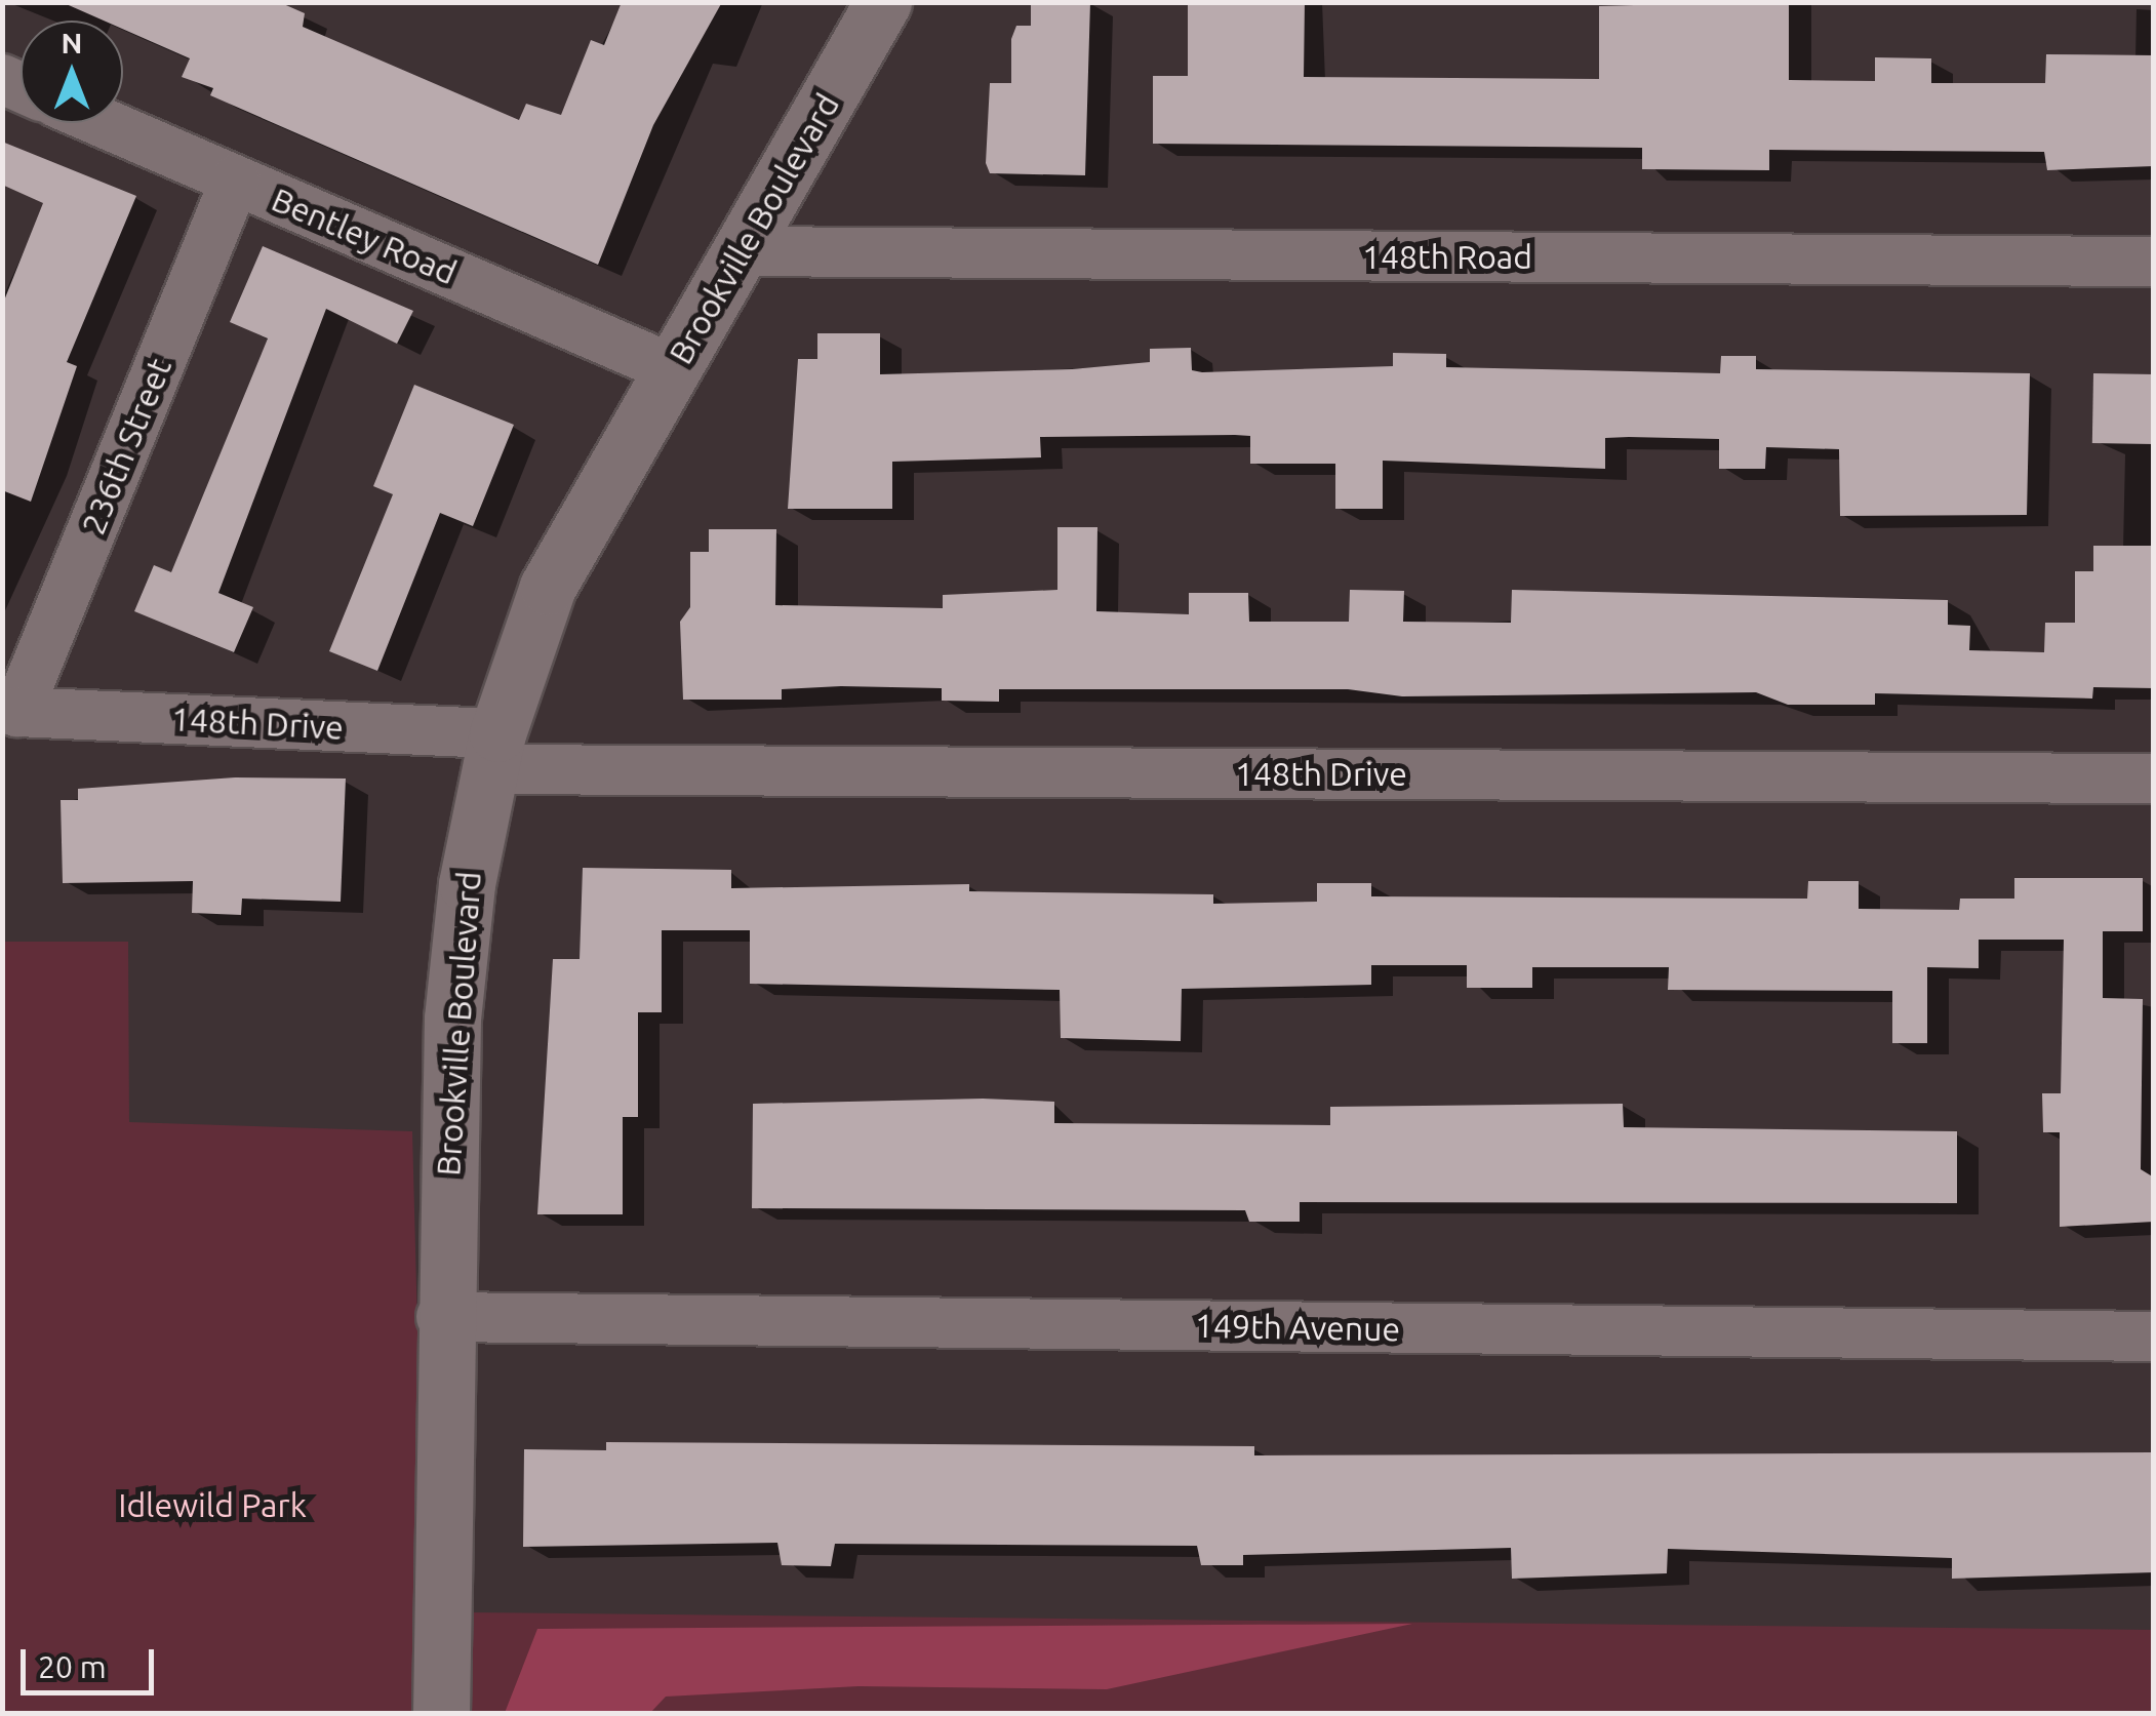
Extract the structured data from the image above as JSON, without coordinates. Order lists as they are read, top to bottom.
{
  "streets": {
    "street": [
      "Brookville Boulevard",
      "Bentley Road",
      "148th Road",
      "236th Street",
      "148th Drive",
      "149th Avenue"
    ]
  },
  "crossings": [
    ["Brookville Boulevard", "Bentley Road"],
    ["Brookville Boulevard", "148th Road"],
    ["Brookville Boulevard", "148th Drive"],
    ["Brookville Boulevard", "149th Avenue"],
    ["Bentley Road", "236th Street"],
    ["236th Street", "148th Drive"]
  ],
  "parks": ["Idlewild Park"],
  "scale_bar": "20 m",
  "north": "top"
}
